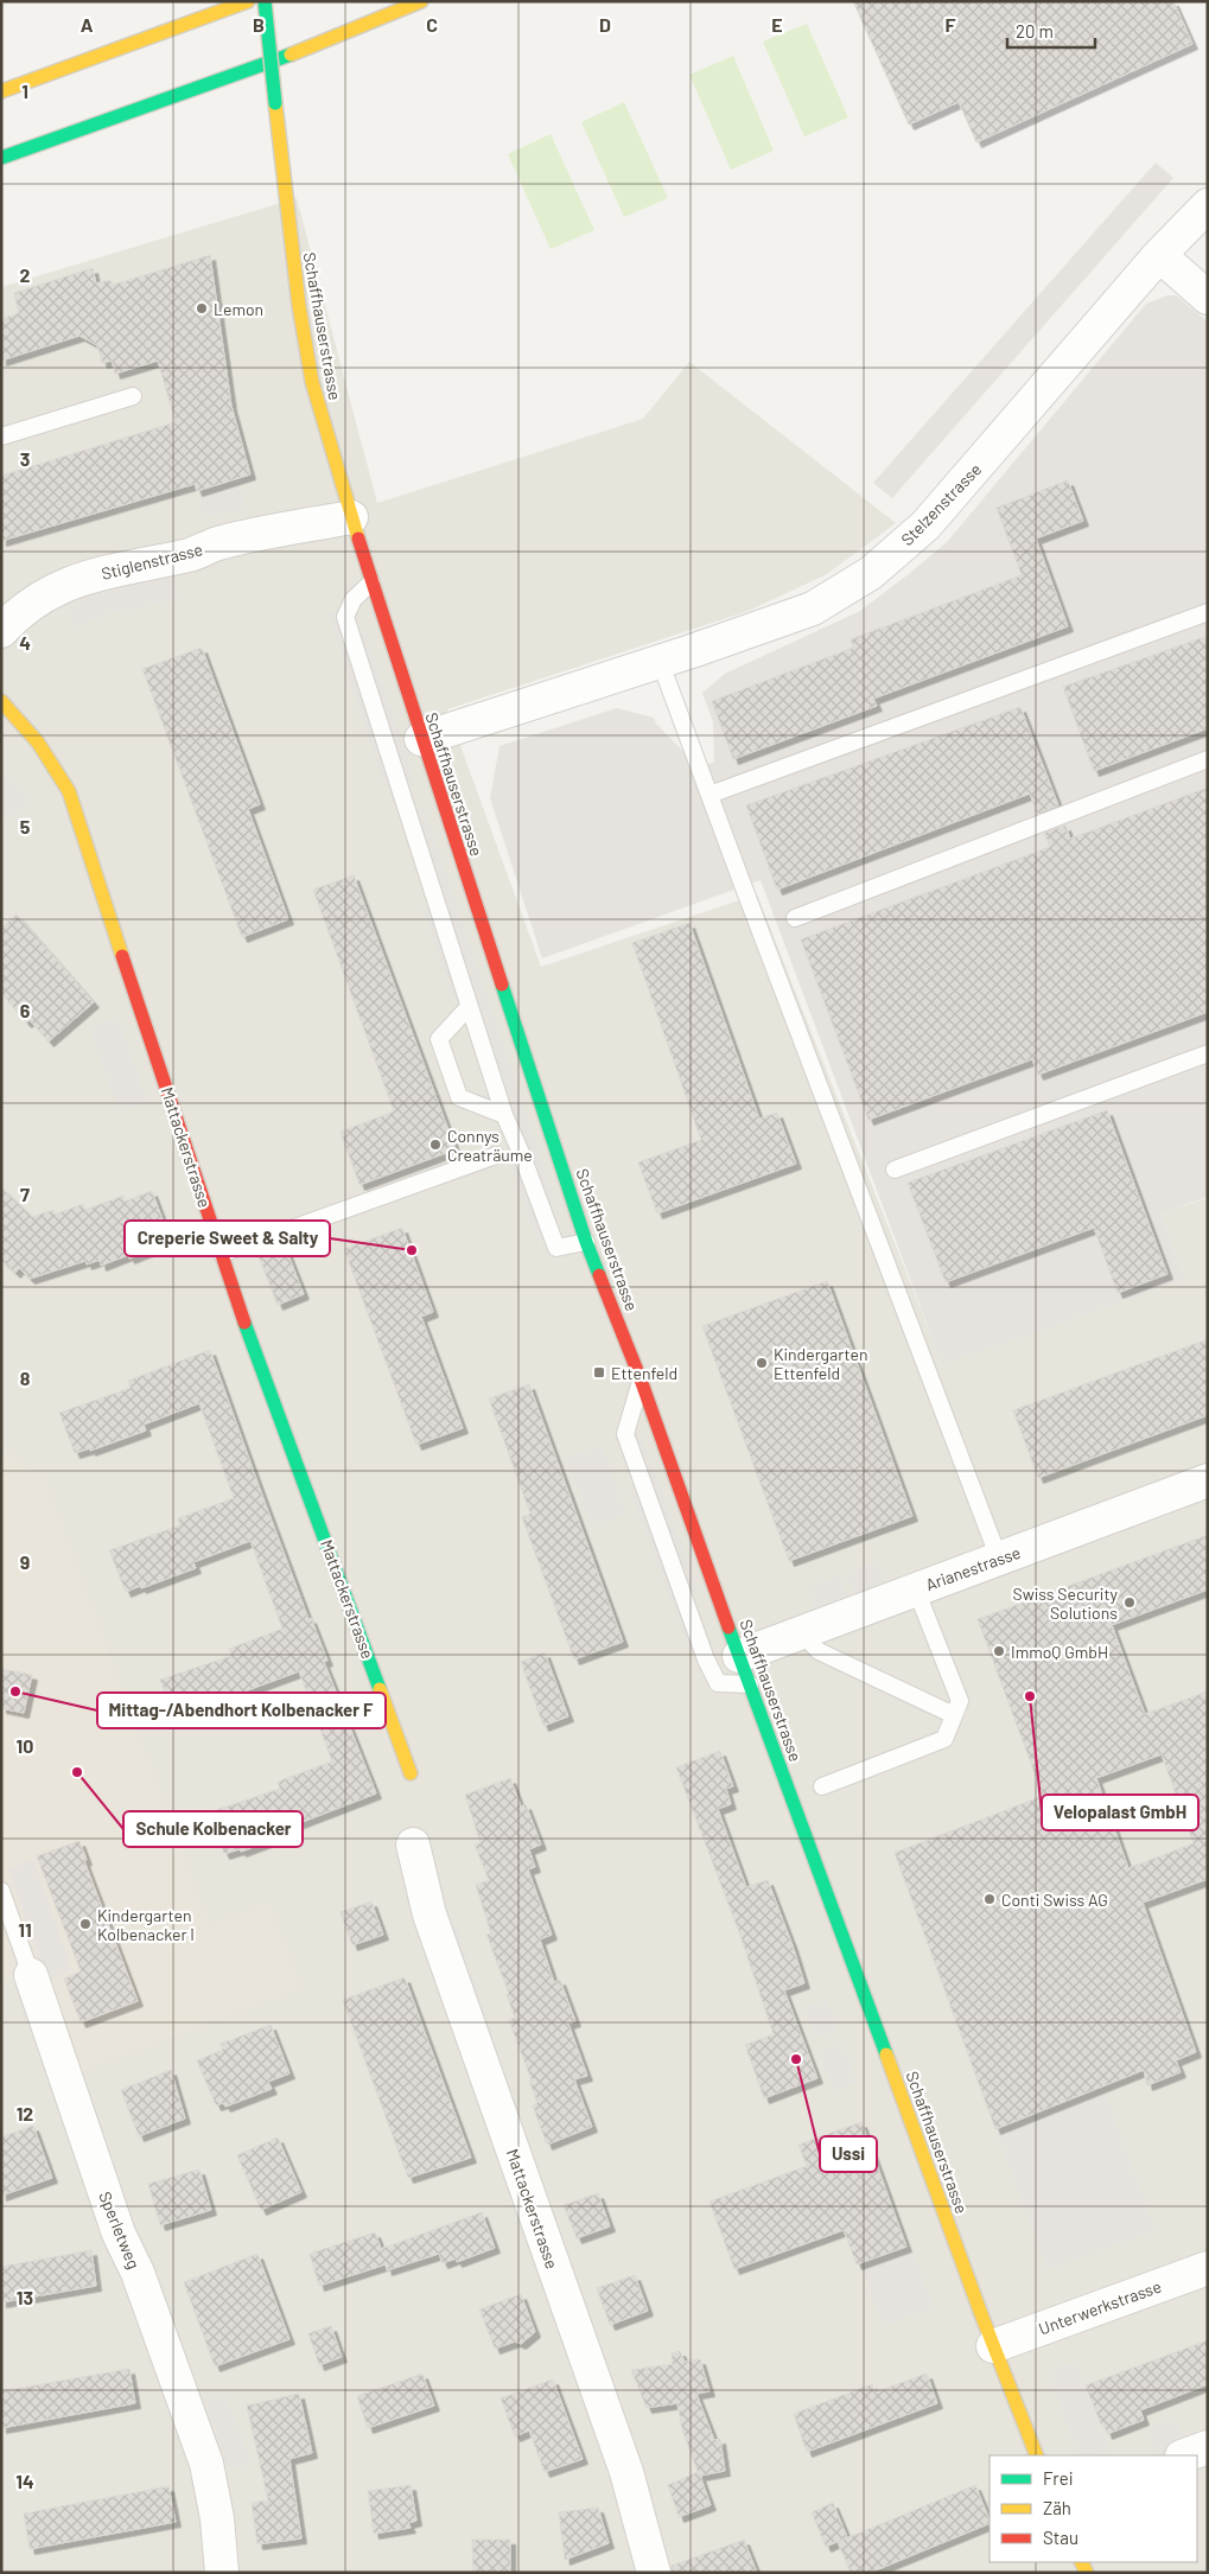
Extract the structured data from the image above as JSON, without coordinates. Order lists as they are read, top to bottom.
{
  "streets": {
    "main road": ["Schaffhauserstrasse", "Mattackerstrasse"],
    "street": [
      "Stelzenstrasse",
      "Stiglenstrasse",
      "Arianestrasse",
      "Sperletweg",
      "Unterwerkstrasse"
    ]
  },
  "crossings": [
    ["Schaffhauserstrasse", "Stelzenstrasse"],
    ["Schaffhauserstrasse", "Stiglenstrasse"],
    ["Schaffhauserstrasse", "Arianestrasse"],
    ["Schaffhauserstrasse", "Unterwerkstrasse"]
  ],
  "places": {
    "other": [
      "Lemon",
      "Connys Creaträume",
      "Creperie Sweet & Salty",
      "Kindergarten Ettenfeld",
      "Swiss Security Solutions",
      "ImmoQ GmbH",
      "Mittag-/Abendhort Kolbenacker F",
      "Velopalast GmbH",
      "Schule Kolbenacker",
      "Conti Swiss AG",
      "Kindergarten Kolbenacker I",
      "Ussi"
    ],
    "transit": ["Ettenfeld"]
  },
  "legend": ["Frei", "Zäh", "Stau"],
  "scale_bar": "20 m",
  "grid": {
    "columns": [
      "A",
      "B",
      "C",
      "D",
      "E",
      "F"
    ],
    "rows": [
      "1",
      "2",
      "3",
      "4",
      "5",
      "6",
      "7",
      "8",
      "9",
      "10",
      "11",
      "12",
      "13",
      "14"
    ]
  }
}
